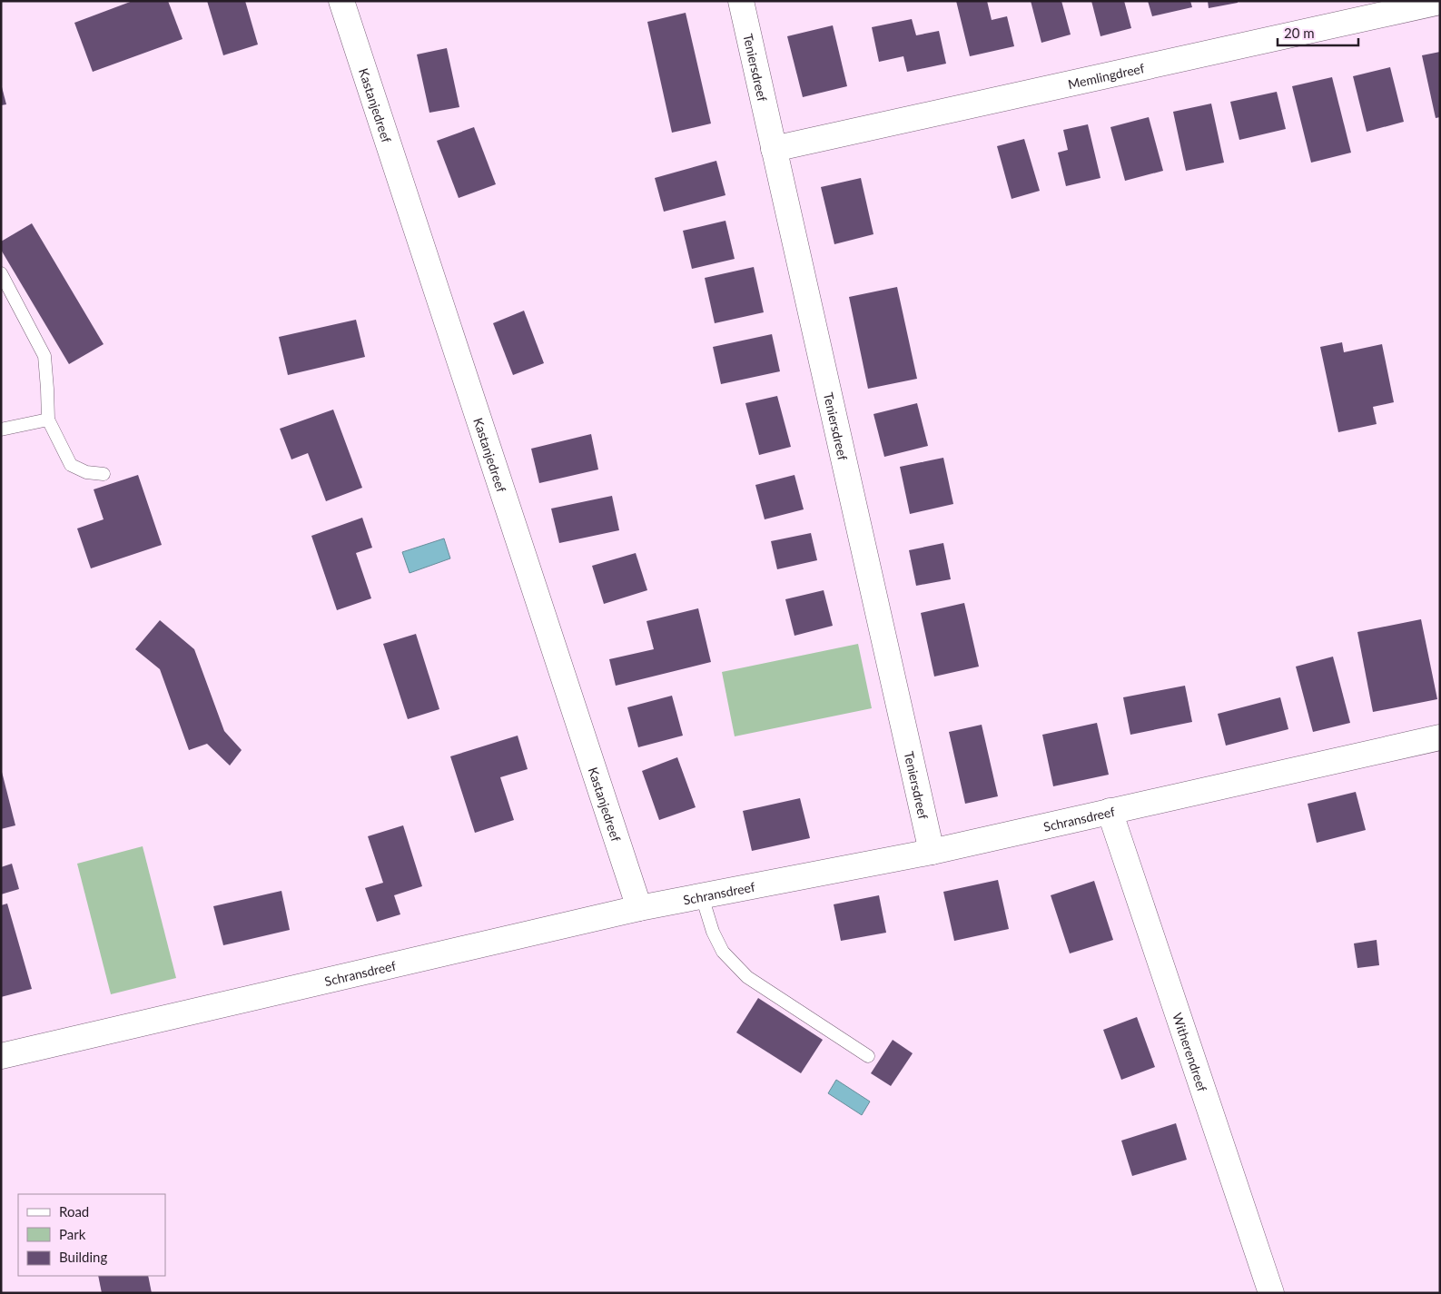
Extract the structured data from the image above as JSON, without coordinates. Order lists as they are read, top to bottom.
{
  "streets": {
    "street": [
      "Teniersdreef",
      "Memlingdreef",
      "Kastanjedreef",
      "Schransdreef",
      "Witherendreef"
    ]
  },
  "crossings": [
    ["Teniersdreef", "Memlingdreef"],
    ["Teniersdreef", "Schransdreef"],
    ["Kastanjedreef", "Schransdreef"],
    ["Schransdreef", "Witherendreef"]
  ],
  "legend": ["Road", "Park", "Building"],
  "scale_bar": "20 m"
}
